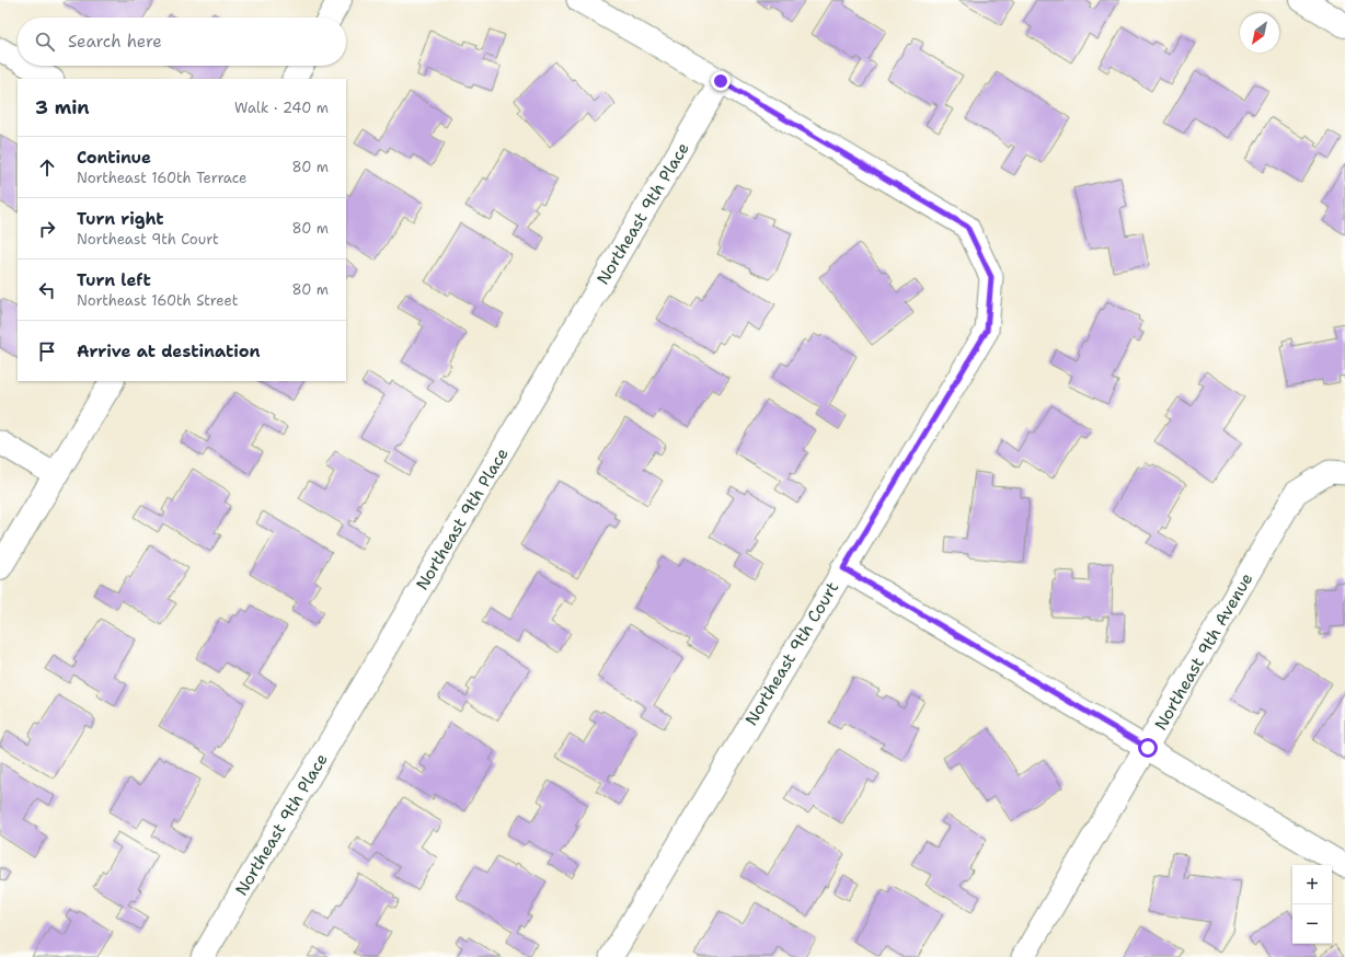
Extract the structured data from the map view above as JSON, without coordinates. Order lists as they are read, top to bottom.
{
  "streets": {
    "street": ["Northeast 9th Place", "Northeast 9th Avenue", "Northeast 9th Court"]
  },
  "crossings": [
    ["Northeast 9th Place", "Northeast 9th Court"]
  ],
  "north": "bottom left",
  "page": {
    "search": "Search here",
    "heading": ["3 min", "Walk · 240 m"],
    "list": [
      ["Continue", "Northeast 160th Terrace", "80 m"],
      ["Turn right", "Northeast 9th Court", "80 m"],
      ["Turn left", "Northeast 160th Street", "80 m"],
      "Arrive at destination"
    ],
    "map_buttons": ["+", "−"]
  }
}
